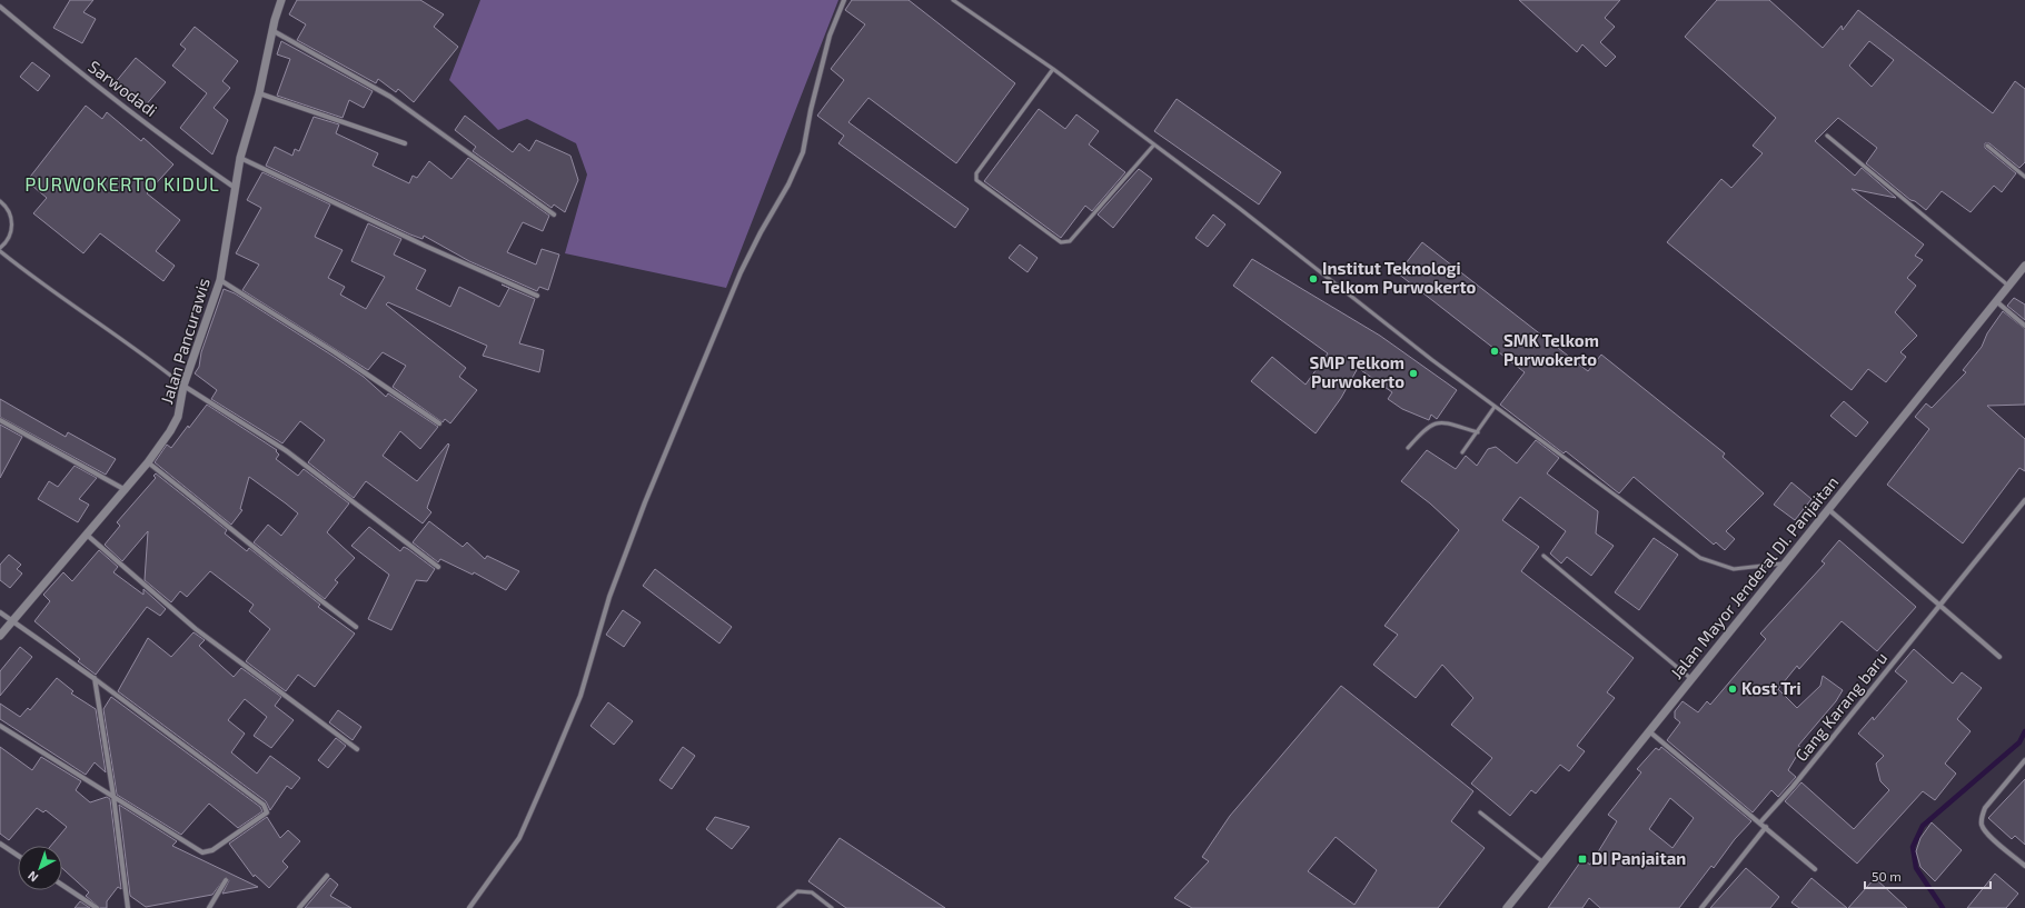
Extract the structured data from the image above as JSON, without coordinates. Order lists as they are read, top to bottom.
{
  "streets": {
    "street": [
      "Sarwodadi",
      "Jalan Pancurawis",
      "Jalan Mayor Jenderal DI. Panjaitan",
      "Gang Karang baru"
    ]
  },
  "crossings": [
    ["Sarwodadi", "Jalan Pancurawis"]
  ],
  "districts": ["PURWOKERTO KIDUL"],
  "places": {
    "other": [
      "Institut Teknologi Telkom Purwokerto",
      "SMK Telkom Purwokerto",
      "SMP Telkom Purwokerto",
      "Kost Tri"
    ],
    "transit": ["DI Panjaitan"]
  },
  "scale_bar": "50 m",
  "north": "bottom left"
}
